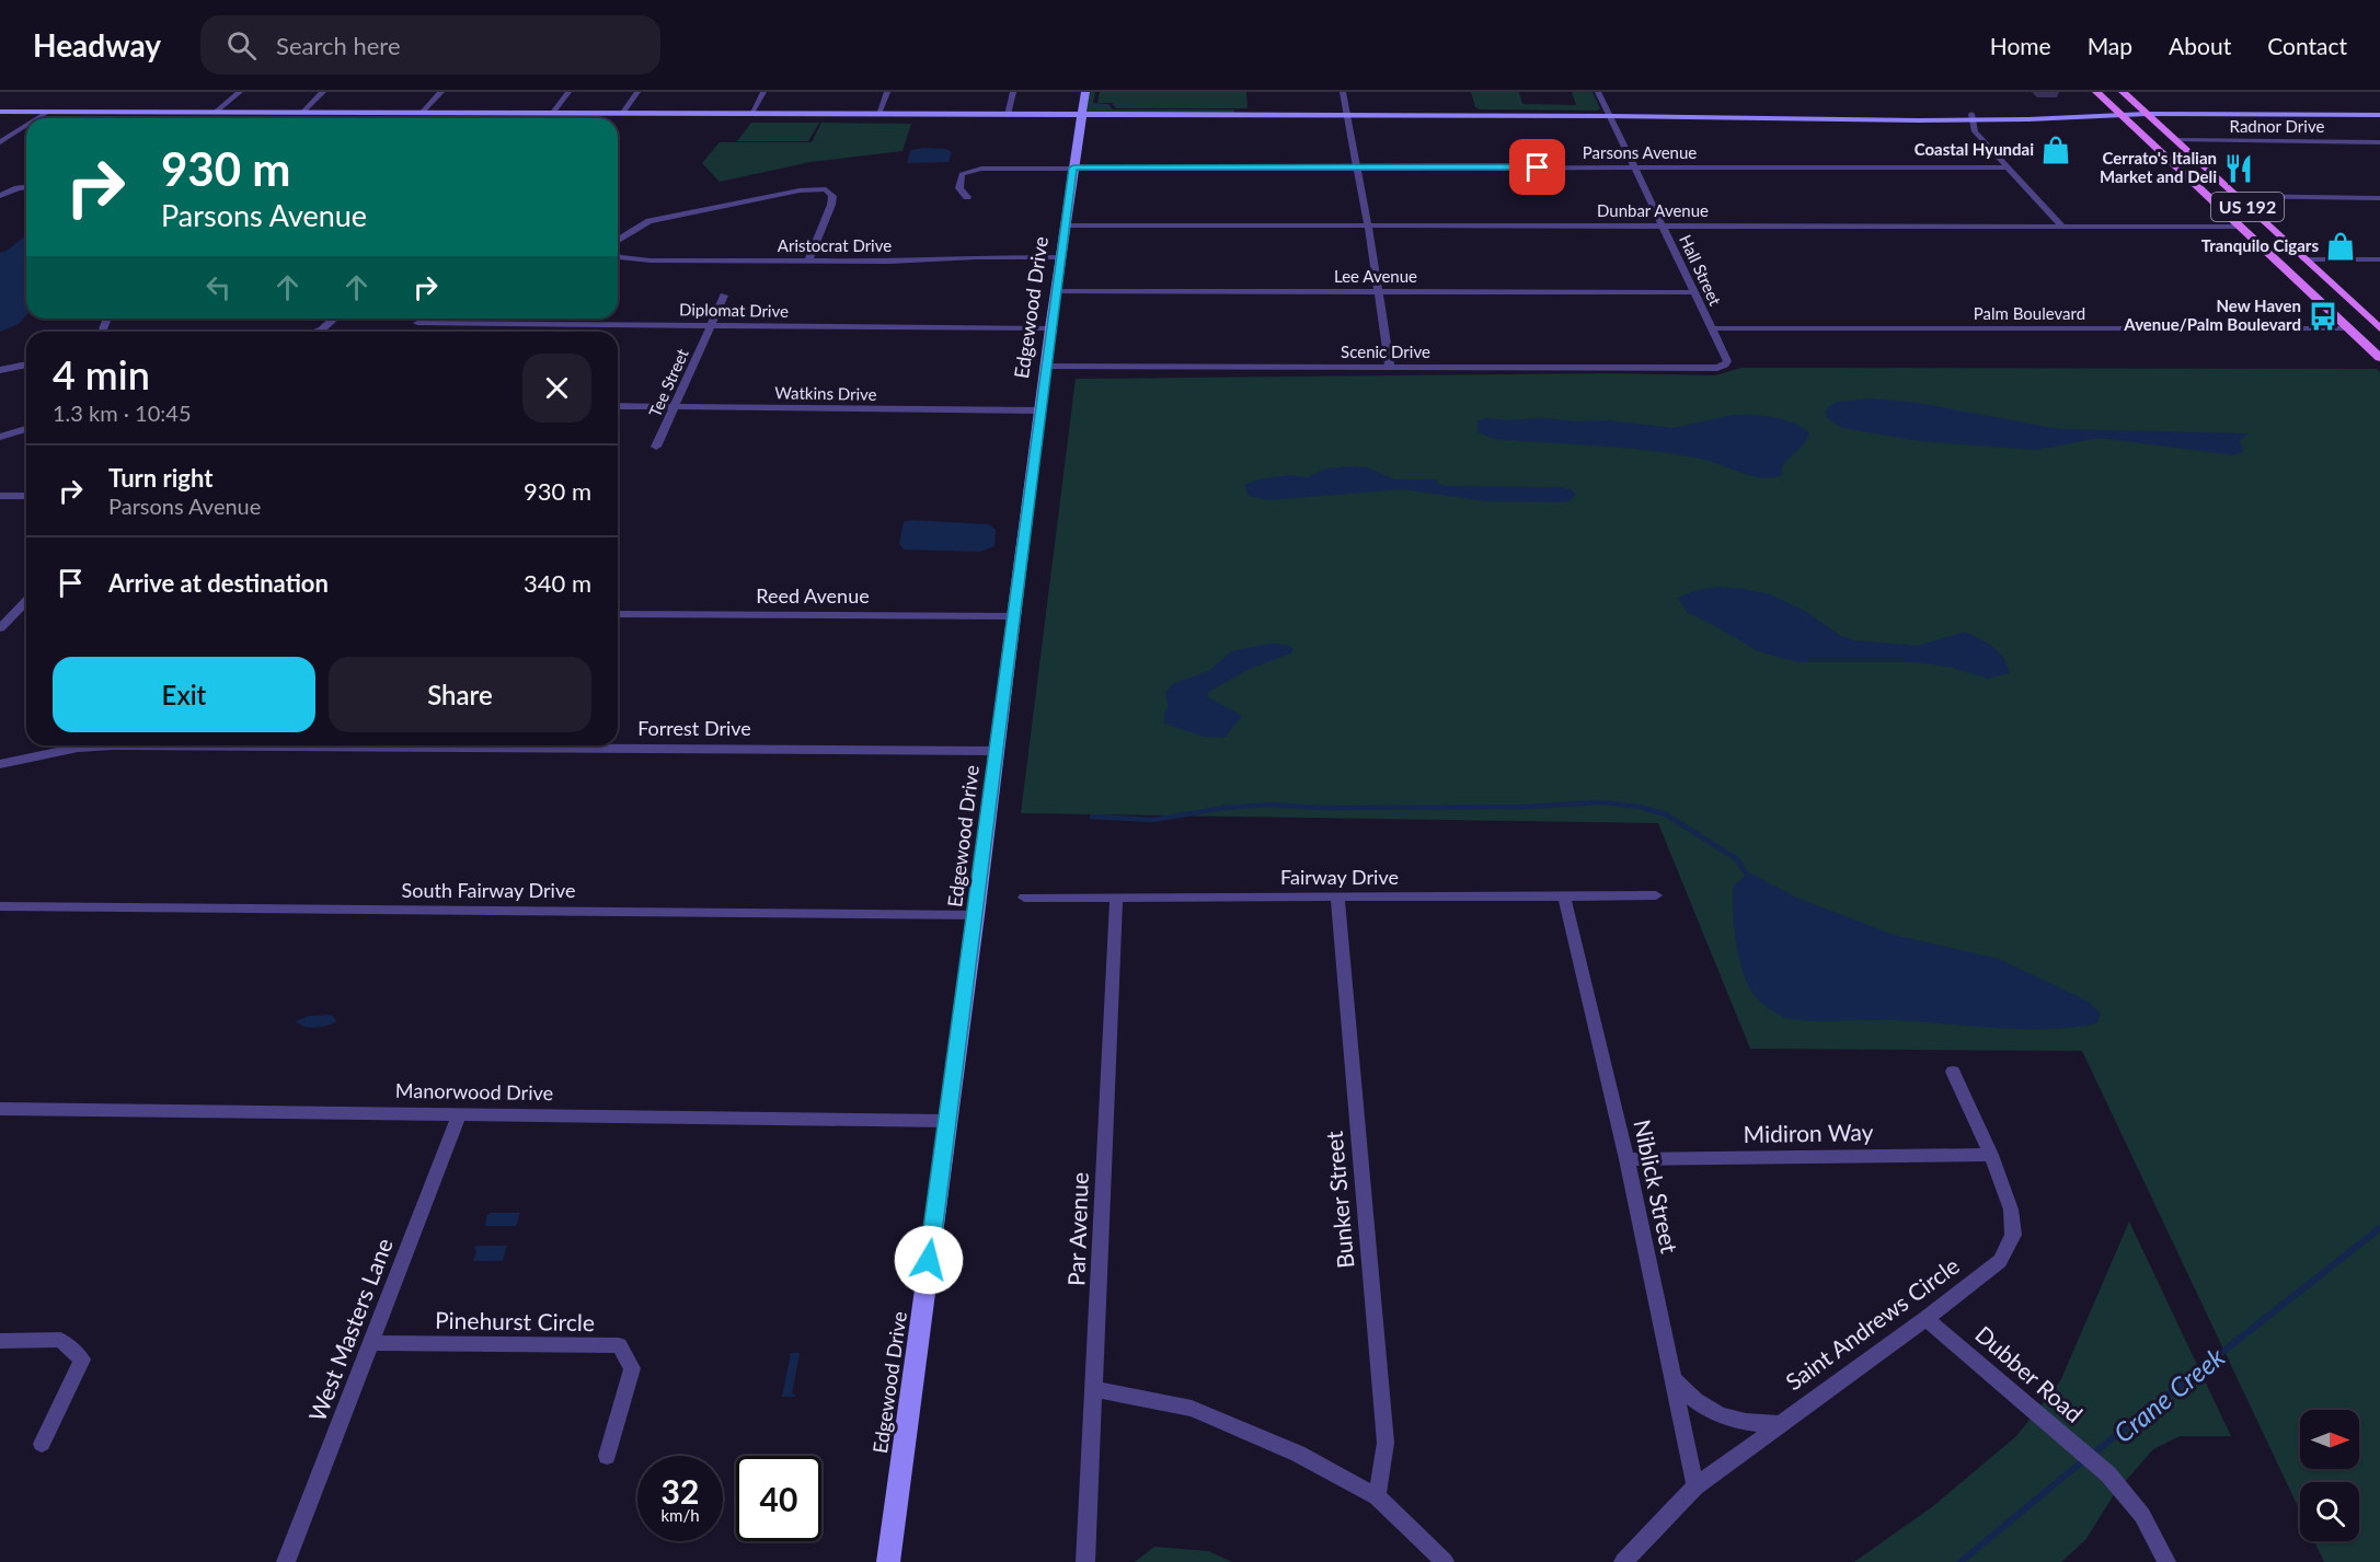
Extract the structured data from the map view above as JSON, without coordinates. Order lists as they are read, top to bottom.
{
  "streets": {
    "main road": ["US 192"],
    "street": [
      "Radnor Drive",
      "Parsons Avenue",
      "Dunbar Avenue",
      "Aristocrat Drive",
      "Hall Street",
      "Lee Avenue",
      "Edgewood Drive",
      "Diplomat Drive",
      "Palm Boulevard",
      "Scenic Drive",
      "Tee Street",
      "Watkins Drive",
      "Reed Avenue",
      "Forrest Drive",
      "Fairway Drive",
      "South Fairway Drive",
      "Manorwood Drive",
      "Midiron Way",
      "Niblick Street",
      "Bunker Street",
      "Par Avenue",
      "Pinehurst Circle",
      "Saint Andrews Circle",
      "West Masters Lane",
      "Dubber Road"
    ]
  },
  "crossings": [
    ["Radnor Drive", "US 192"],
    ["Parsons Avenue", "Hall Street"],
    ["Parsons Avenue", "Edgewood Drive"],
    ["US 192", "Dunbar Avenue"],
    ["US 192", "Palm Boulevard"],
    ["Dunbar Avenue", "Hall Street"],
    ["Dunbar Avenue", "Edgewood Drive"],
    ["Aristocrat Drive", "Edgewood Drive"],
    ["Hall Street", "Lee Avenue"],
    ["Hall Street", "Palm Boulevard"],
    ["Hall Street", "Scenic Drive"],
    ["Lee Avenue", "Edgewood Drive"],
    ["Edgewood Drive", "Diplomat Drive"],
    ["Edgewood Drive", "Scenic Drive"],
    ["Edgewood Drive", "Watkins Drive"],
    ["Edgewood Drive", "Reed Avenue"],
    ["Edgewood Drive", "Forrest Drive"],
    ["Edgewood Drive", "South Fairway Drive"],
    ["Edgewood Drive", "Manorwood Drive"],
    ["Diplomat Drive", "Tee Street"],
    ["Tee Street", "Watkins Drive"],
    ["Fairway Drive", "Niblick Street"],
    ["Fairway Drive", "Bunker Street"],
    ["Fairway Drive", "Par Avenue"],
    ["Manorwood Drive", "West Masters Lane"],
    ["Midiron Way", "Niblick Street"],
    ["Midiron Way", "Saint Andrews Circle"],
    ["Niblick Street", "Saint Andrews Circle"],
    ["Pinehurst Circle", "West Masters Lane"],
    ["Saint Andrews Circle", "Dubber Road"]
  ],
  "water": ["Crane Creek"],
  "places": {
    "shop": ["Coastal Hyundai", "Tranquilo Cigars"],
    "restaurant": ["Cerrato's Italian Market and Deli"],
    "bus stop": ["New Haven Avenue/Palm Boulevard"]
  },
  "north": "right",
  "page": {
    "header": "Headway",
    "search": "Search here",
    "nav": [
      "Home",
      "Map",
      "About",
      "Contact"
    ],
    "turn": ["930 m", "Parsons Avenue"],
    "heading": ["4 min", "1.3 km · 10:45"],
    "list": [
      {
        "name": "Turn right",
        "note": "Parsons Avenue",
        "value": "930 m"
      },
      {
        "name": "Arrive at destination",
        "value": "340 m"
      }
    ],
    "buttons": ["Exit", "Share"],
    "speed": "32 km/h",
    "limit": "40"
  }
}
